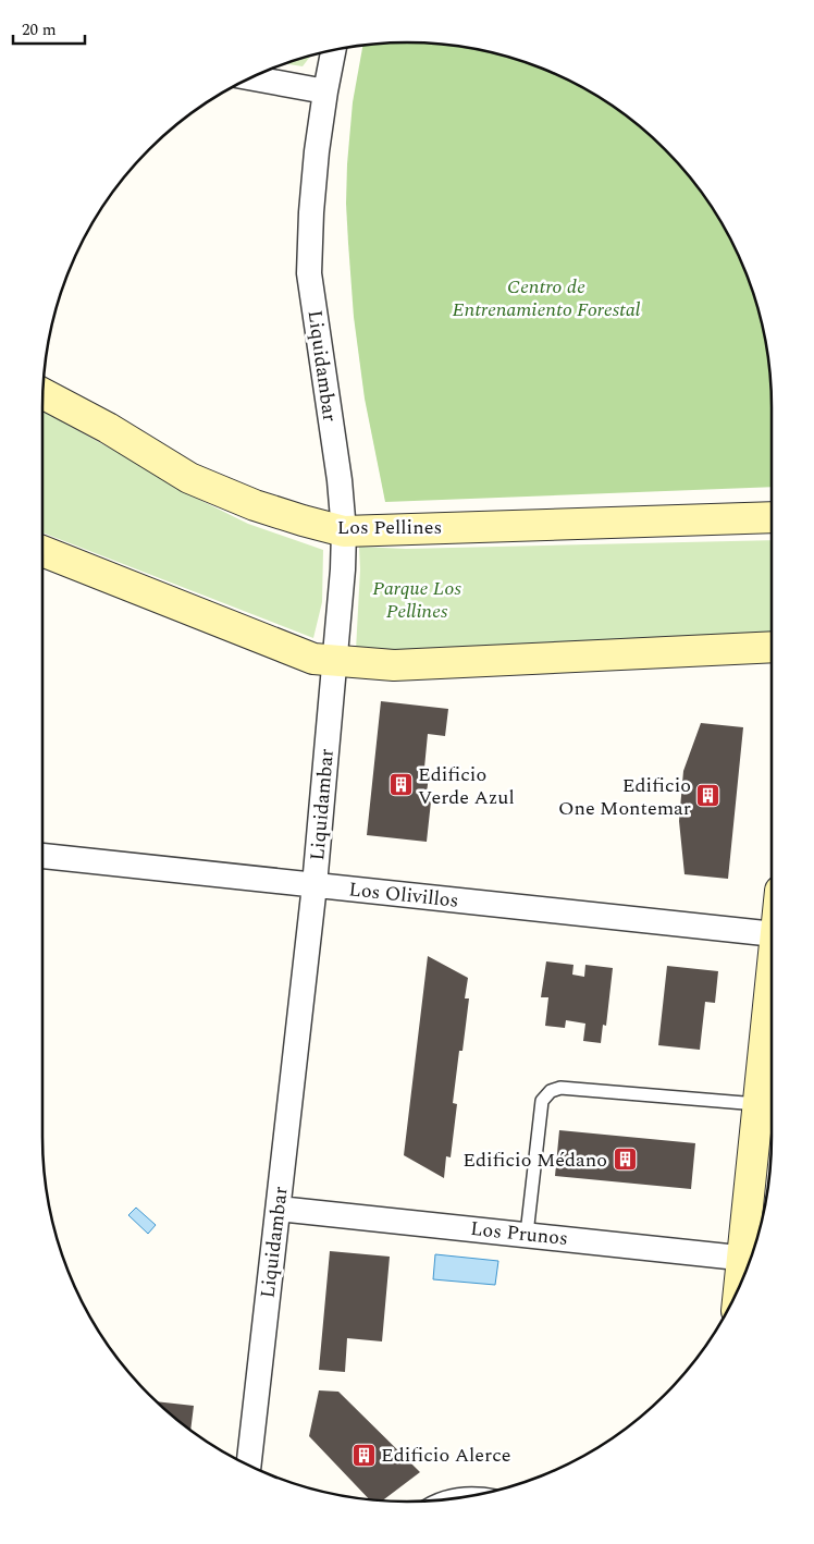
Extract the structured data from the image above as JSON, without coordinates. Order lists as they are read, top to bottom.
{
  "streets": {
    "main road": ["Los Pellines"],
    "street": ["Liquidambar", "Los Olivillos", "Los Prunos"]
  },
  "crossings": [
    ["Liquidambar", "Los Pellines"],
    ["Liquidambar", "Los Olivillos"],
    ["Liquidambar", "Los Prunos"]
  ],
  "parks": ["Centro de Entrenamiento Forestal", "Parque Los Pellines"],
  "places": {
    "building": [
      "Edificio Verde Azul",
      "Edificio One Montemar",
      "Edificio Médano",
      "Edificio Alerce"
    ]
  },
  "scale_bar": "20 m"
}
